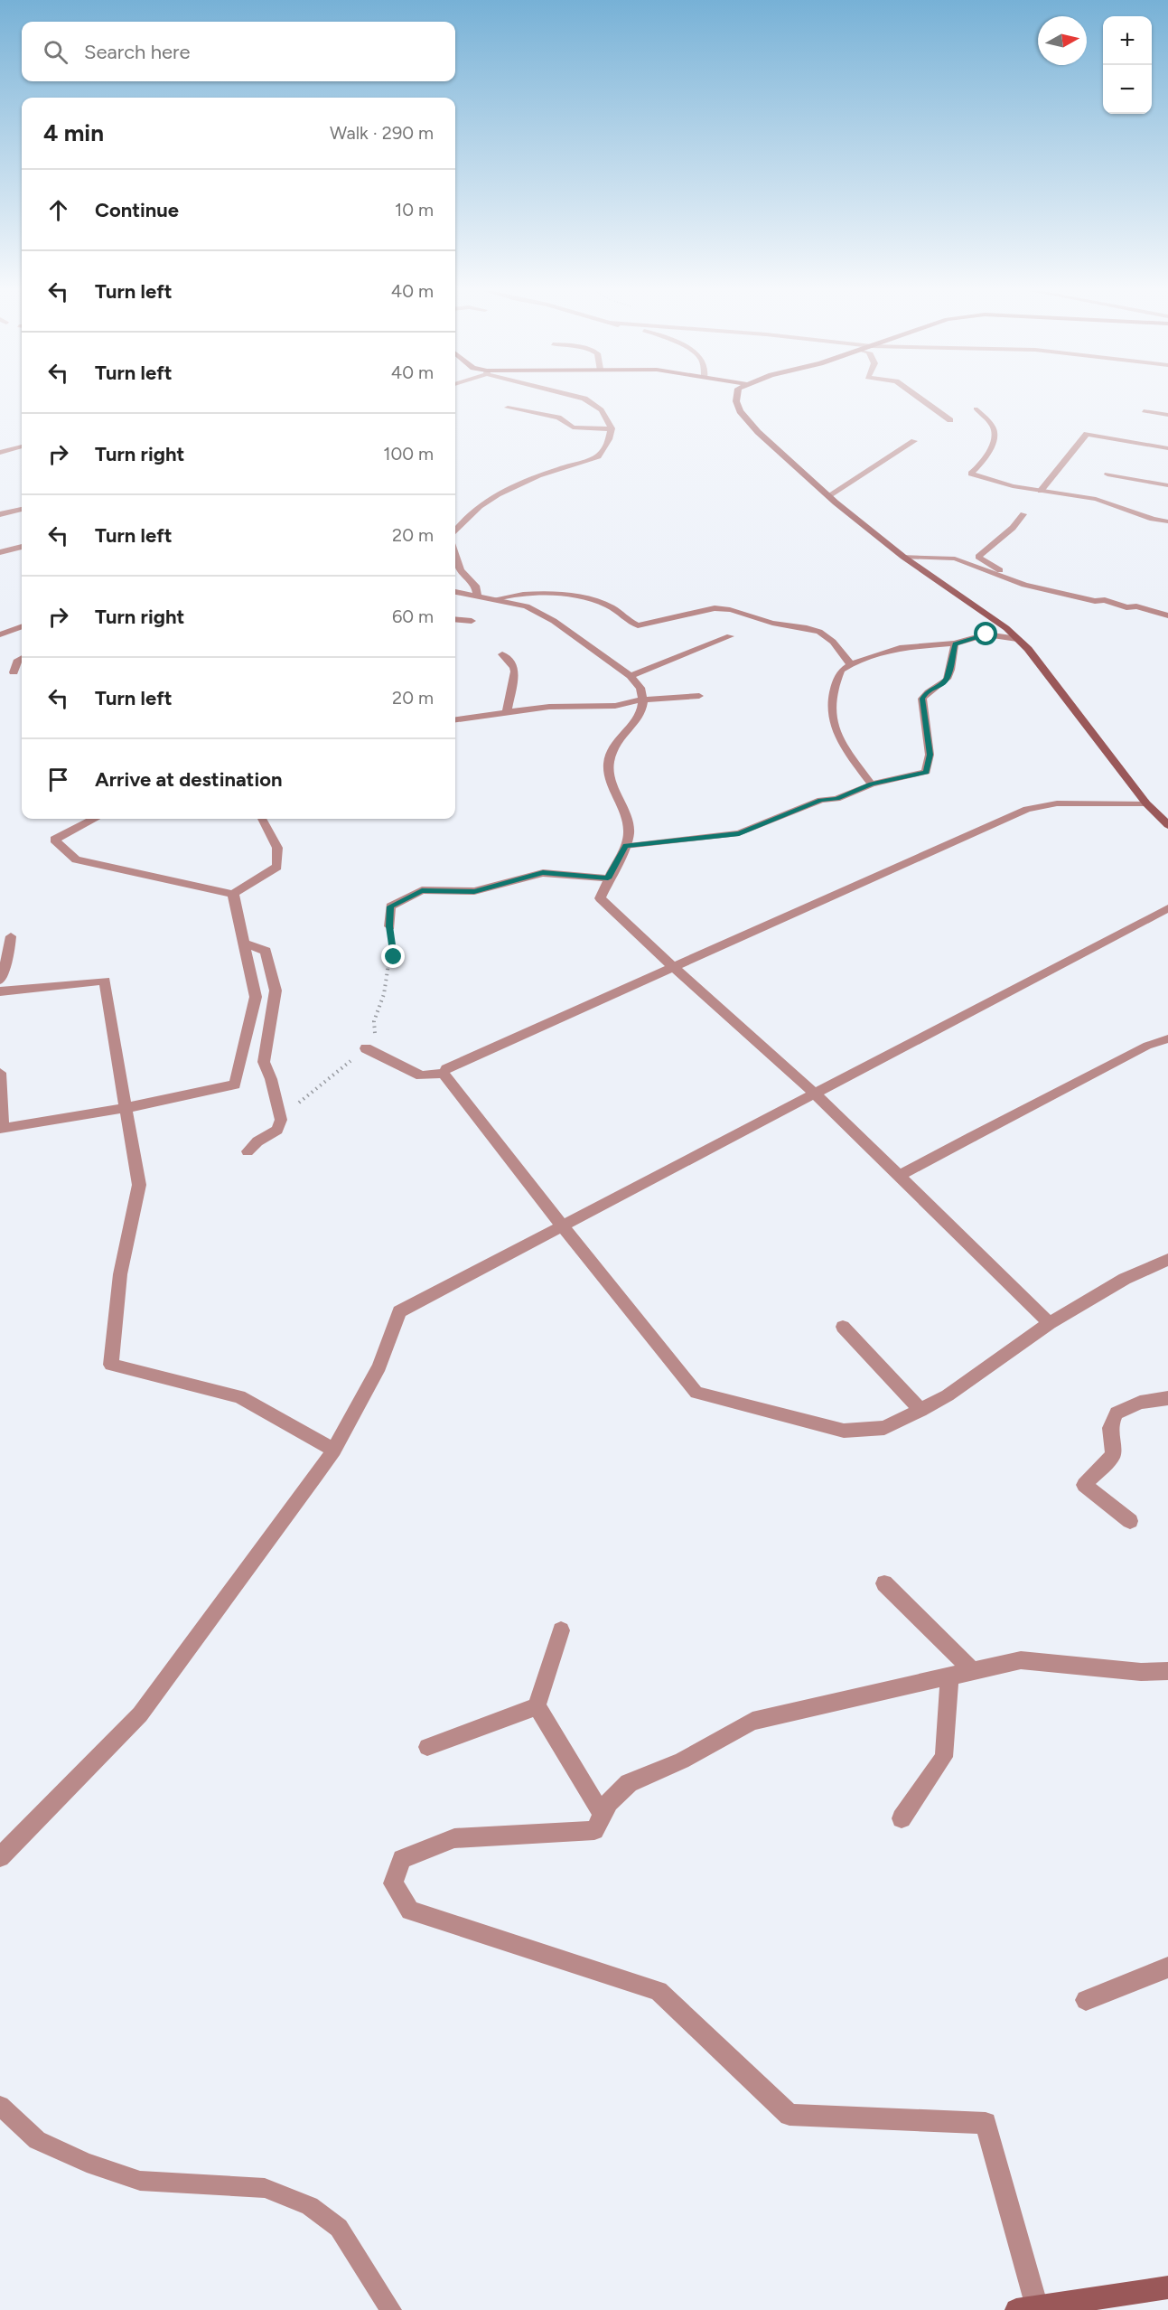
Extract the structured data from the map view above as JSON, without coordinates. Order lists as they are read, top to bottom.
{
  "north": "right",
  "page": {
    "map_buttons": ["+", "−"],
    "search": "Search here",
    "heading": ["4 min", "Walk · 290 m"],
    "list": [
      ["Continue", "10 m"],
      ["Turn left", "40 m"],
      ["Turn left", "40 m"],
      ["Turn right", "100 m"],
      ["Turn left", "20 m"],
      ["Turn right", "60 m"],
      ["Turn left", "20 m"],
      "Arrive at destination"
    ]
  }
}
